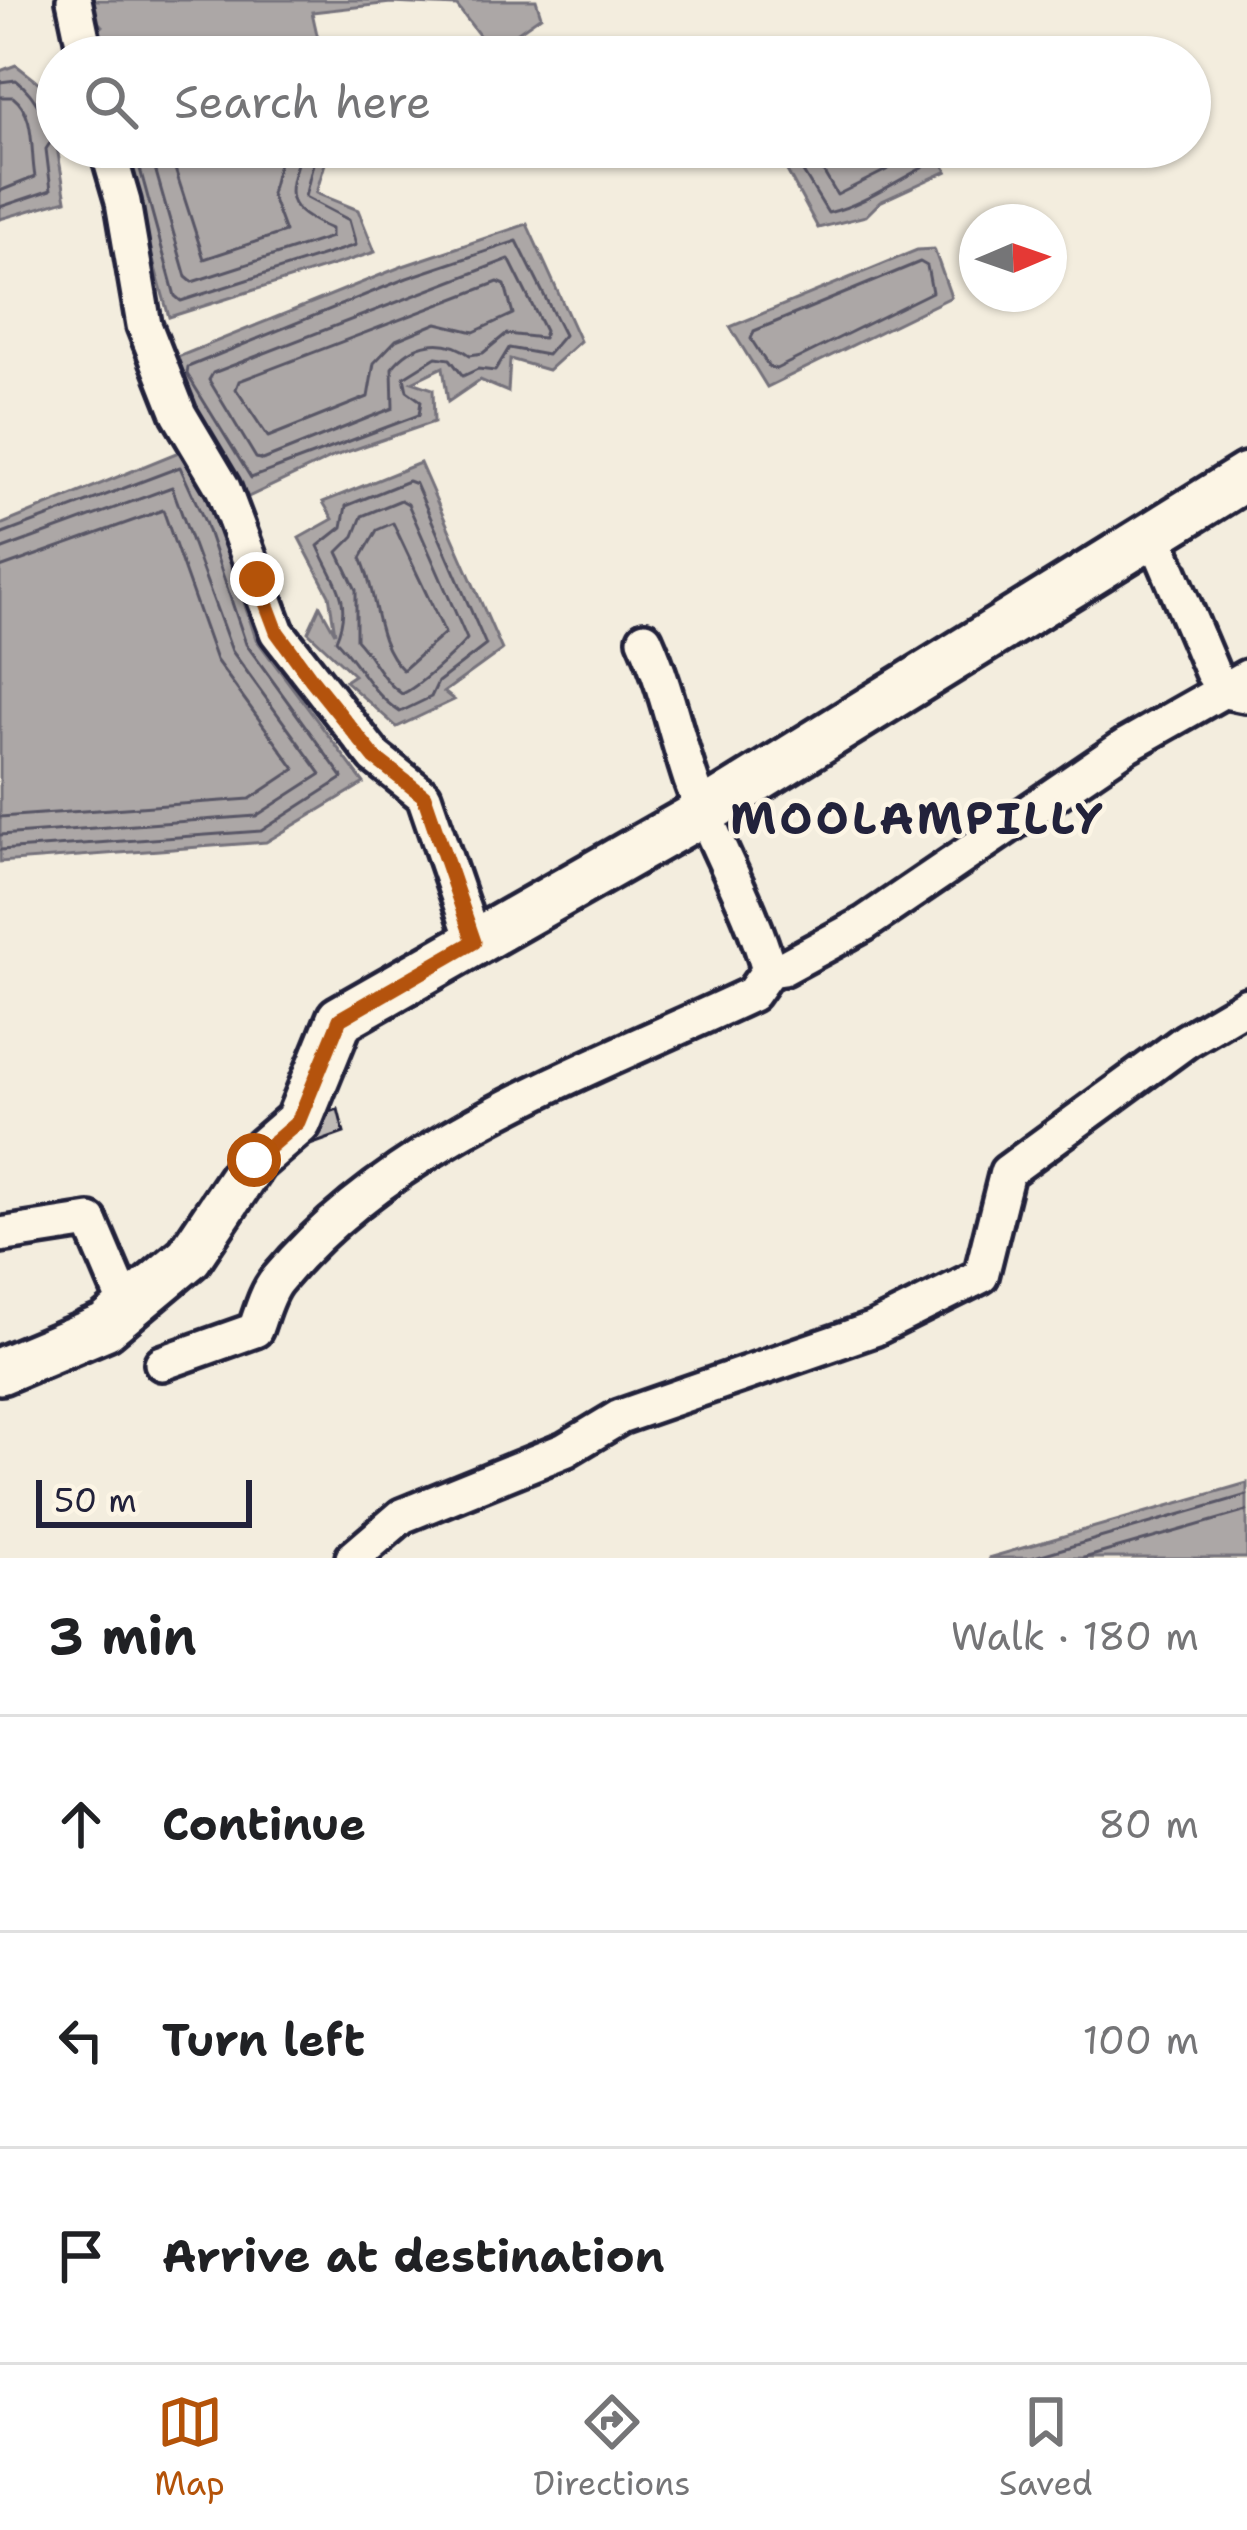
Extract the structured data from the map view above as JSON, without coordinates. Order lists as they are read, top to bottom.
{
  "districts": ["MOOLAMPILLY"],
  "scale_bar": "50 m",
  "north": "right",
  "page": {
    "search": "Search here",
    "scale": "50 m",
    "heading": ["3 min", "Walk · 180 m"],
    "list": [
      ["Continue", "80 m"],
      ["Turn left", "100 m"],
      "Arrive at destination"
    ],
    "nav": ["Map", "Directions", "Saved"]
  }
}
